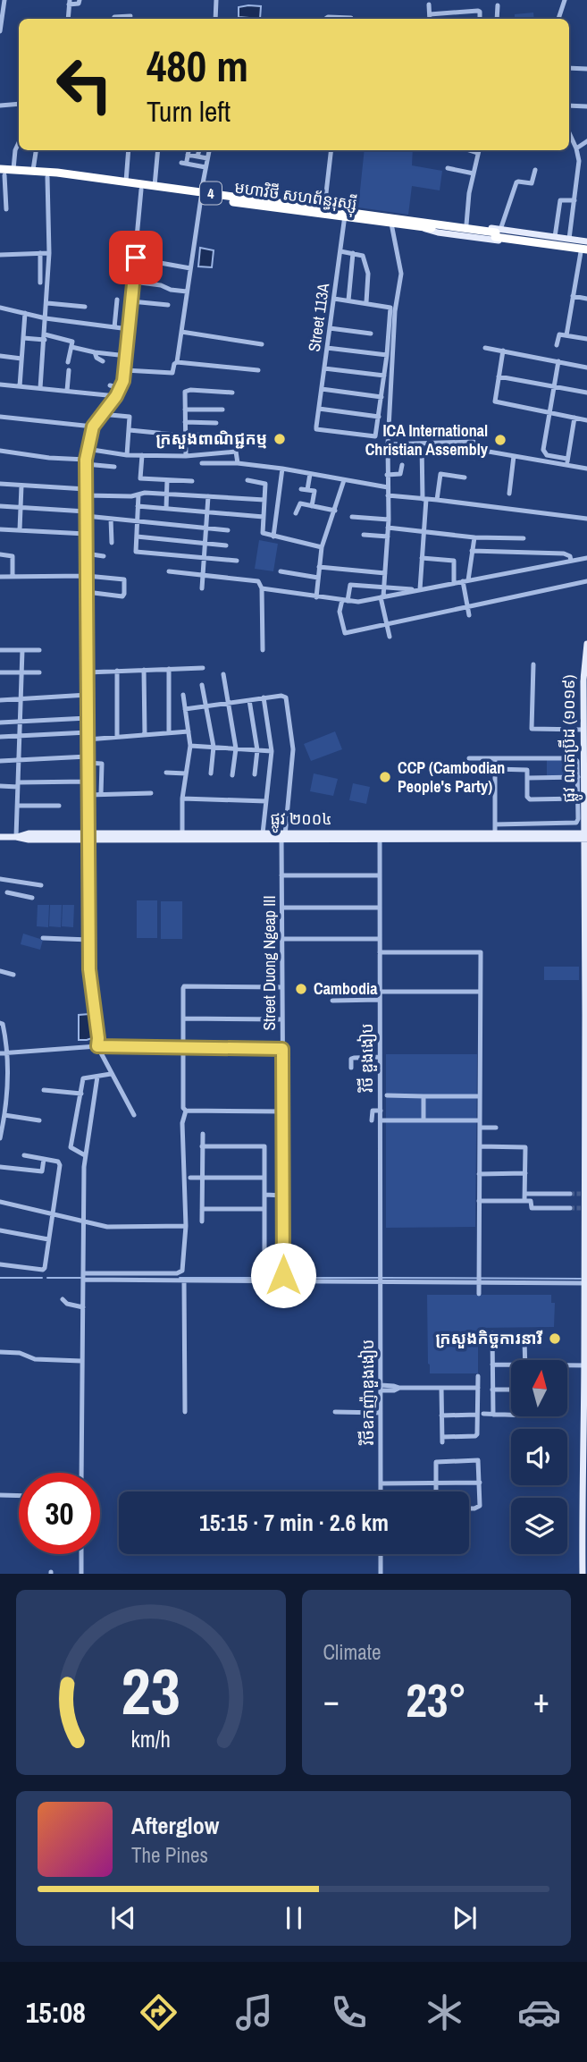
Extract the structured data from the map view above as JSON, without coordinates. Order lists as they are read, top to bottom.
{
  "streets": {
    "highway": ["4", "មហាវិថី សហព័ន្ធរុស្ស៊ី"],
    "main road": ["ផ្លូវ ណតប្រ៊ីដ (១០១៩)", "ផ្លូវ ២០០៤"],
    "street": [
      "Street 113A",
      "Street Duong Ngeap III",
      "វិថី ឌួងងៀប",
      "វិថីឧកញ៉ាឌួងងៀប"
    ]
  },
  "crossings": [
    ["4", "មហាវិថី សហព័ន្ធរុស្ស៊ី"],
    ["មហាវិថី សហព័ន្ធរុស្ស៊ី", "Street 113A"],
    ["ផ្លូវ ណតប្រ៊ីដ (១០១៩)", "ផ្លូវ ២០០៤"],
    ["ផ្លូវ ២០០៤", "Street Duong Ngeap III"],
    ["ផ្លូវ ២០០៤", "វិថី ឌួងងៀប"],
    ["វិថី ឌួងងៀប", "វិថីឧកញ៉ាឌួងងៀប"]
  ],
  "places": [
    "ក្រសួងពាណិជ្ជកម្ម",
    "ICA International Christian Assembly",
    "CCP (Cambodian People's Party)",
    "Cambodia",
    "ក្រសួងកិច្ចការនារី"
  ],
  "north": "top",
  "page": {
    "turn": ["480 m", "Turn left"],
    "limit": "30",
    "trip": "15:15 · 7 min · 2.6 km",
    "tile": "Climate",
    "heat": ["−", "23°", "+"],
    "song": ["Afterglow", "The Pines"],
    "tabs": "15:08",
    "gauge": ["23", "km/h"]
  }
}
